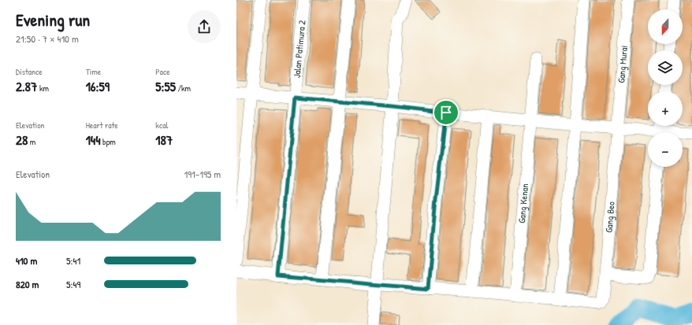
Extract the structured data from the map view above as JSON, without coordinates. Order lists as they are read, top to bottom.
{
  "streets": {
    "street": [
      "Jalan Patimura 2",
      "Gang Murai",
      "Gang Kenan",
      "Gang Beo"
    ]
  },
  "crossings": [
    ["Gang Murai", "Gang Beo"]
  ],
  "north": "bottom",
  "page": {
    "heading": ["Evening run", "21:50 · 7 × 410 m"],
    "map_buttons": ["+", "−"],
    "stats": [
      ["Distance", "2.87 km"],
      ["Time", "16:59"],
      ["Pace", "5:55 /km"],
      ["Elevation", "28 m"],
      ["Heart rate", "144 bpm"],
      ["kcal", "187"]
    ],
    "chart": ["Elevation", "191–195 m"],
    "list": [
      {
        "name": "410 m",
        "note": "5:41"
      },
      {
        "name": "820 m",
        "note": "5:49"
      }
    ]
  }
}
